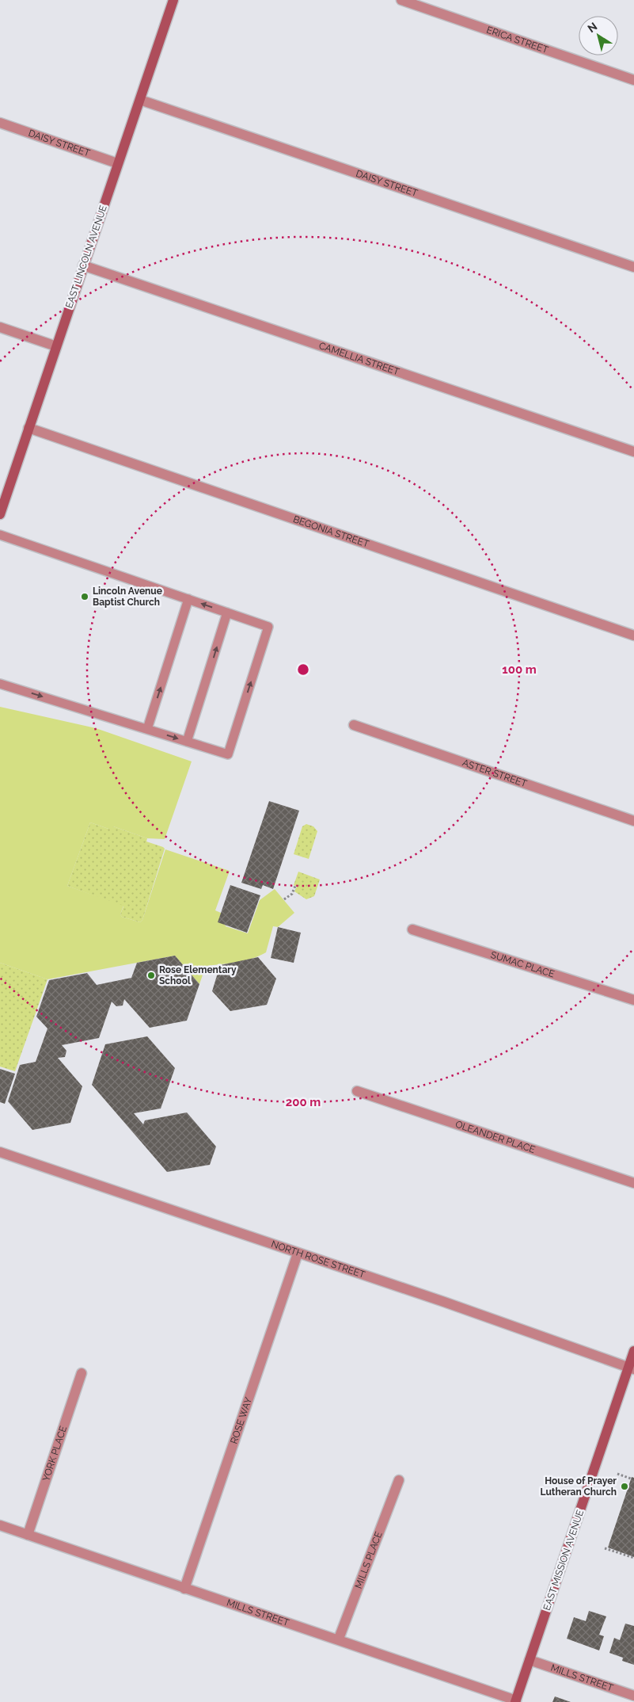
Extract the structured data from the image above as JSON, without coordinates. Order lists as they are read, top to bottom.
{
  "streets": {
    "main road": ["EAST LINCOLN AVENUE", "EAST MISSION AVENUE"],
    "street": [
      "ERICA STREET",
      "DAISY STREET",
      "CAMELLIA STREET",
      "BEGONIA STREET",
      "ASTER STREET",
      "SUMAC PLACE",
      "OLEANDER PLACE",
      "NORTH ROSE STREET",
      "ROSE WAY",
      "YORK PLACE",
      "MILLS PLACE",
      "MILLS STREET"
    ]
  },
  "crossings": [
    ["DAISY STREET", "EAST LINCOLN AVENUE"],
    ["EAST LINCOLN AVENUE", "CAMELLIA STREET"],
    ["EAST LINCOLN AVENUE", "BEGONIA STREET"],
    ["NORTH ROSE STREET", "ROSE WAY"],
    ["NORTH ROSE STREET", "EAST MISSION AVENUE"],
    ["ROSE WAY", "MILLS STREET"],
    ["YORK PLACE", "MILLS STREET"],
    ["MILLS PLACE", "MILLS STREET"],
    ["EAST MISSION AVENUE", "MILLS STREET"]
  ],
  "places": ["Lincoln Avenue Baptist Church", "Rose Elementary School", "House of Prayer Lutheran Church"],
  "north": "top left",
  "rings": ["100 m", "200 m"]
}
